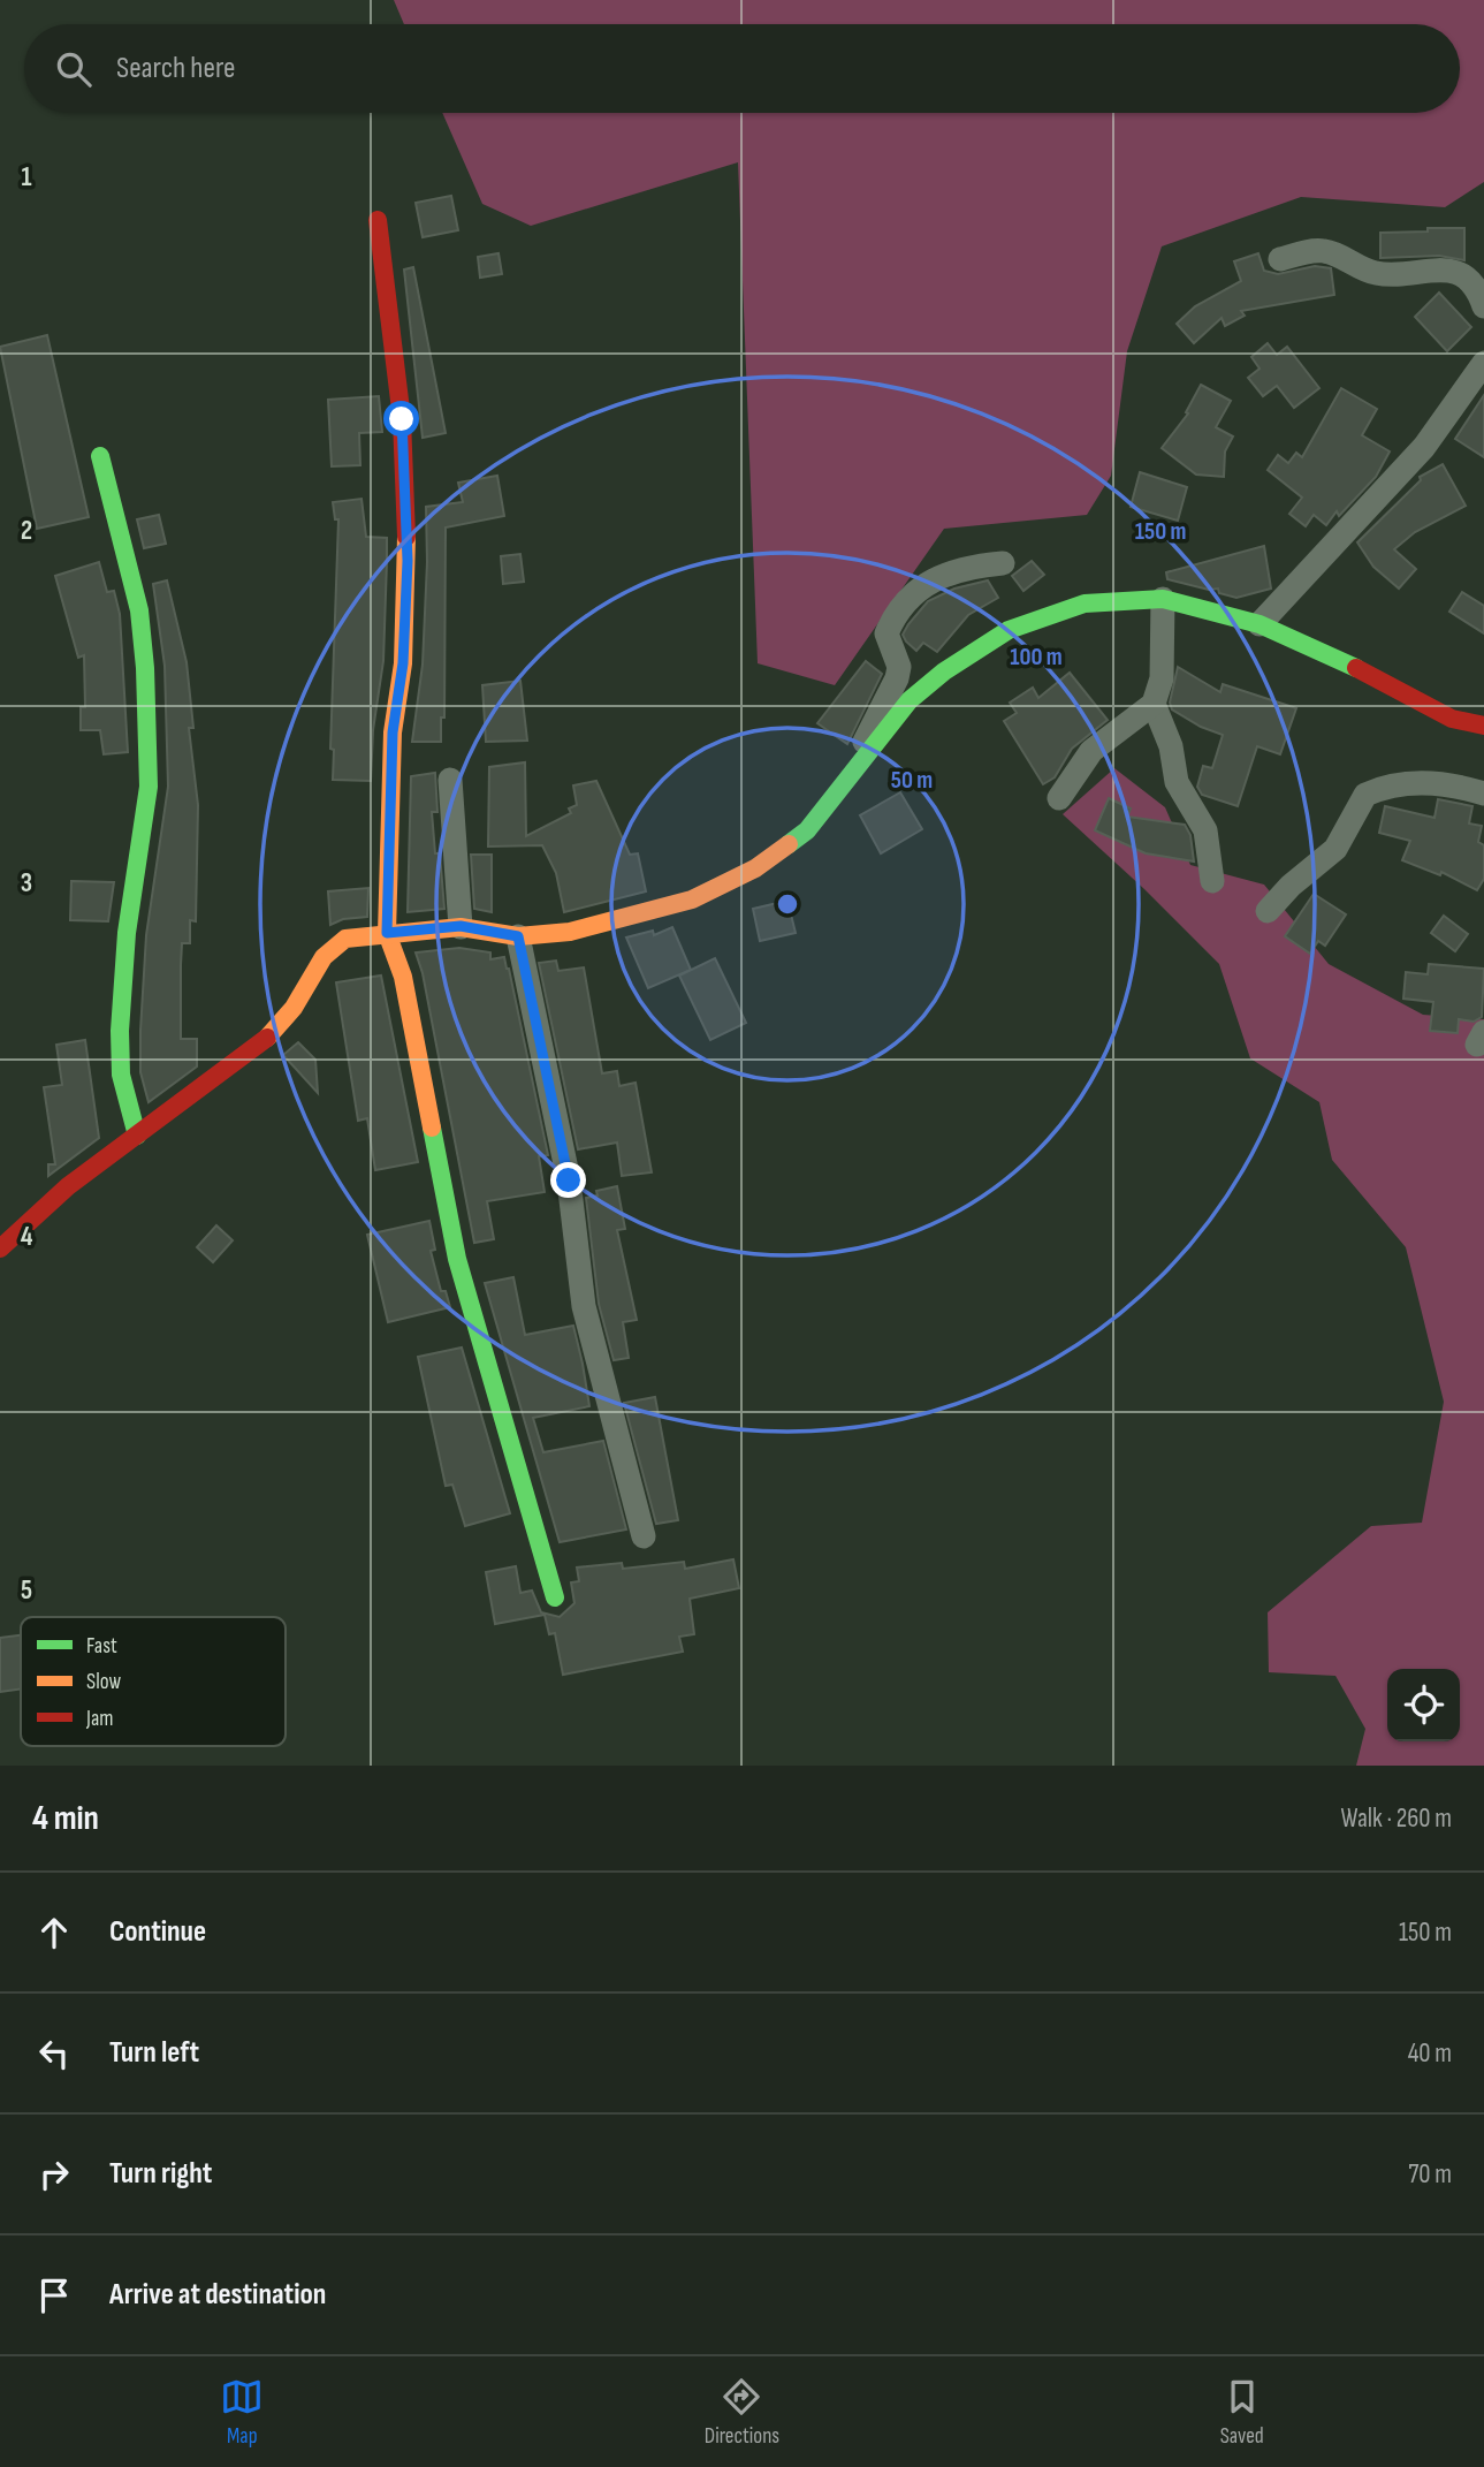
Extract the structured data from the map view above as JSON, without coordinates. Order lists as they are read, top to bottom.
{
  "legend": ["Fast", "Slow", "Jam"],
  "page": {
    "search": "Search here",
    "heading": ["4 min", "Walk · 260 m"],
    "list": [
      ["Continue", "150 m"],
      ["Turn left", "40 m"],
      ["Turn right", "70 m"],
      "Arrive at destination"
    ],
    "nav": ["Map", "Directions", "Saved"]
  },
  "grid": {
    "rows": [
      "1",
      "2",
      "3",
      "4",
      "5"
    ]
  },
  "rings": ["150 m", "100 m", "50 m"]
}
